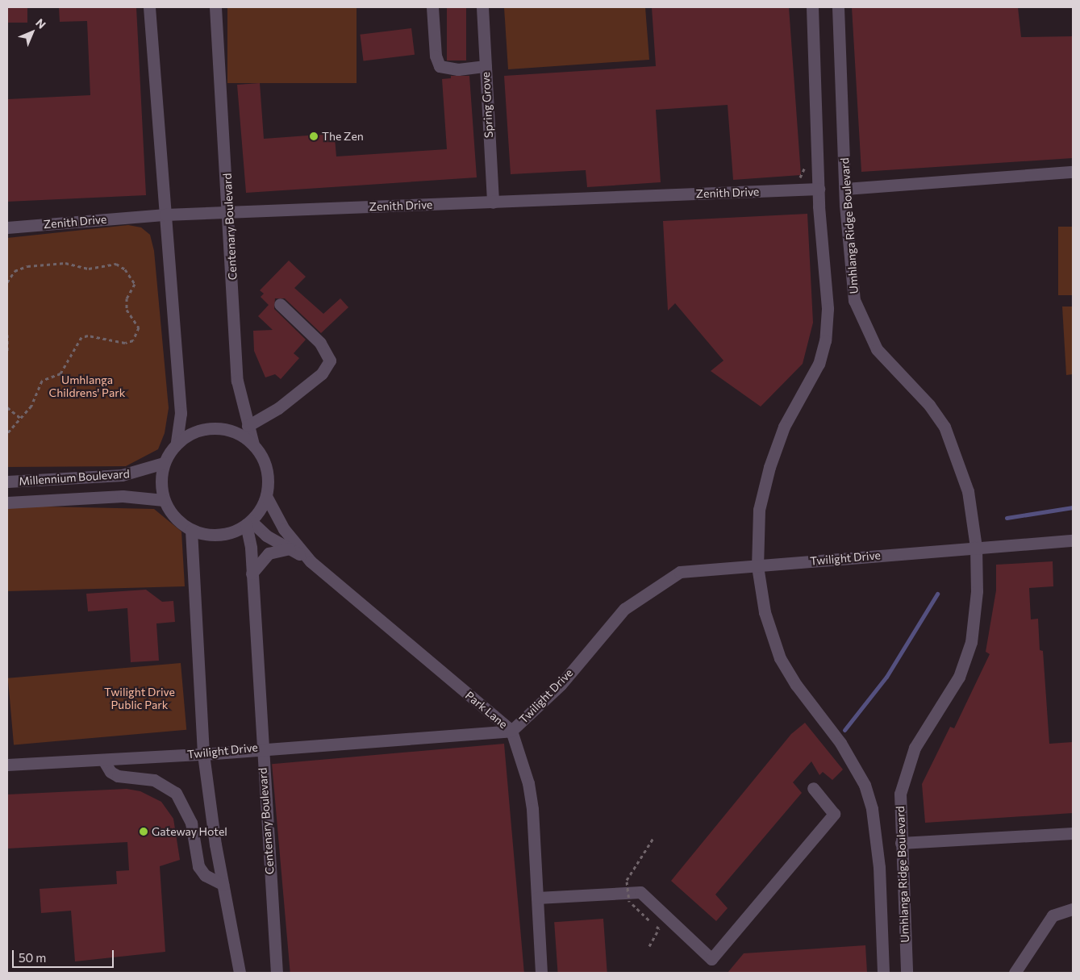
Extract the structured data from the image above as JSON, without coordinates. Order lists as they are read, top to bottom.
{
  "streets": {
    "street": [
      "Spring Grove",
      "Zenith Drive",
      "Umhlanga Ridge Boulevard",
      "Centenary Boulevard",
      "Millennium Boulevard",
      "Twilight Drive",
      "Park Lane"
    ]
  },
  "crossings": [
    ["Spring Grove", "Zenith Drive"],
    ["Zenith Drive", "Umhlanga Ridge Boulevard"],
    ["Zenith Drive", "Centenary Boulevard"],
    ["Umhlanga Ridge Boulevard", "Twilight Drive"],
    ["Centenary Boulevard", "Millennium Boulevard"],
    ["Centenary Boulevard", "Twilight Drive"],
    ["Centenary Boulevard", "Park Lane"],
    ["Millennium Boulevard", "Park Lane"],
    ["Twilight Drive", "Park Lane"]
  ],
  "parks": ["Umhlanga Childrens' Park", "Twilight Drive Public Park"],
  "places": ["The Zen", "Gateway Hotel"],
  "scale_bar": "50 m",
  "north": "top right"
}
